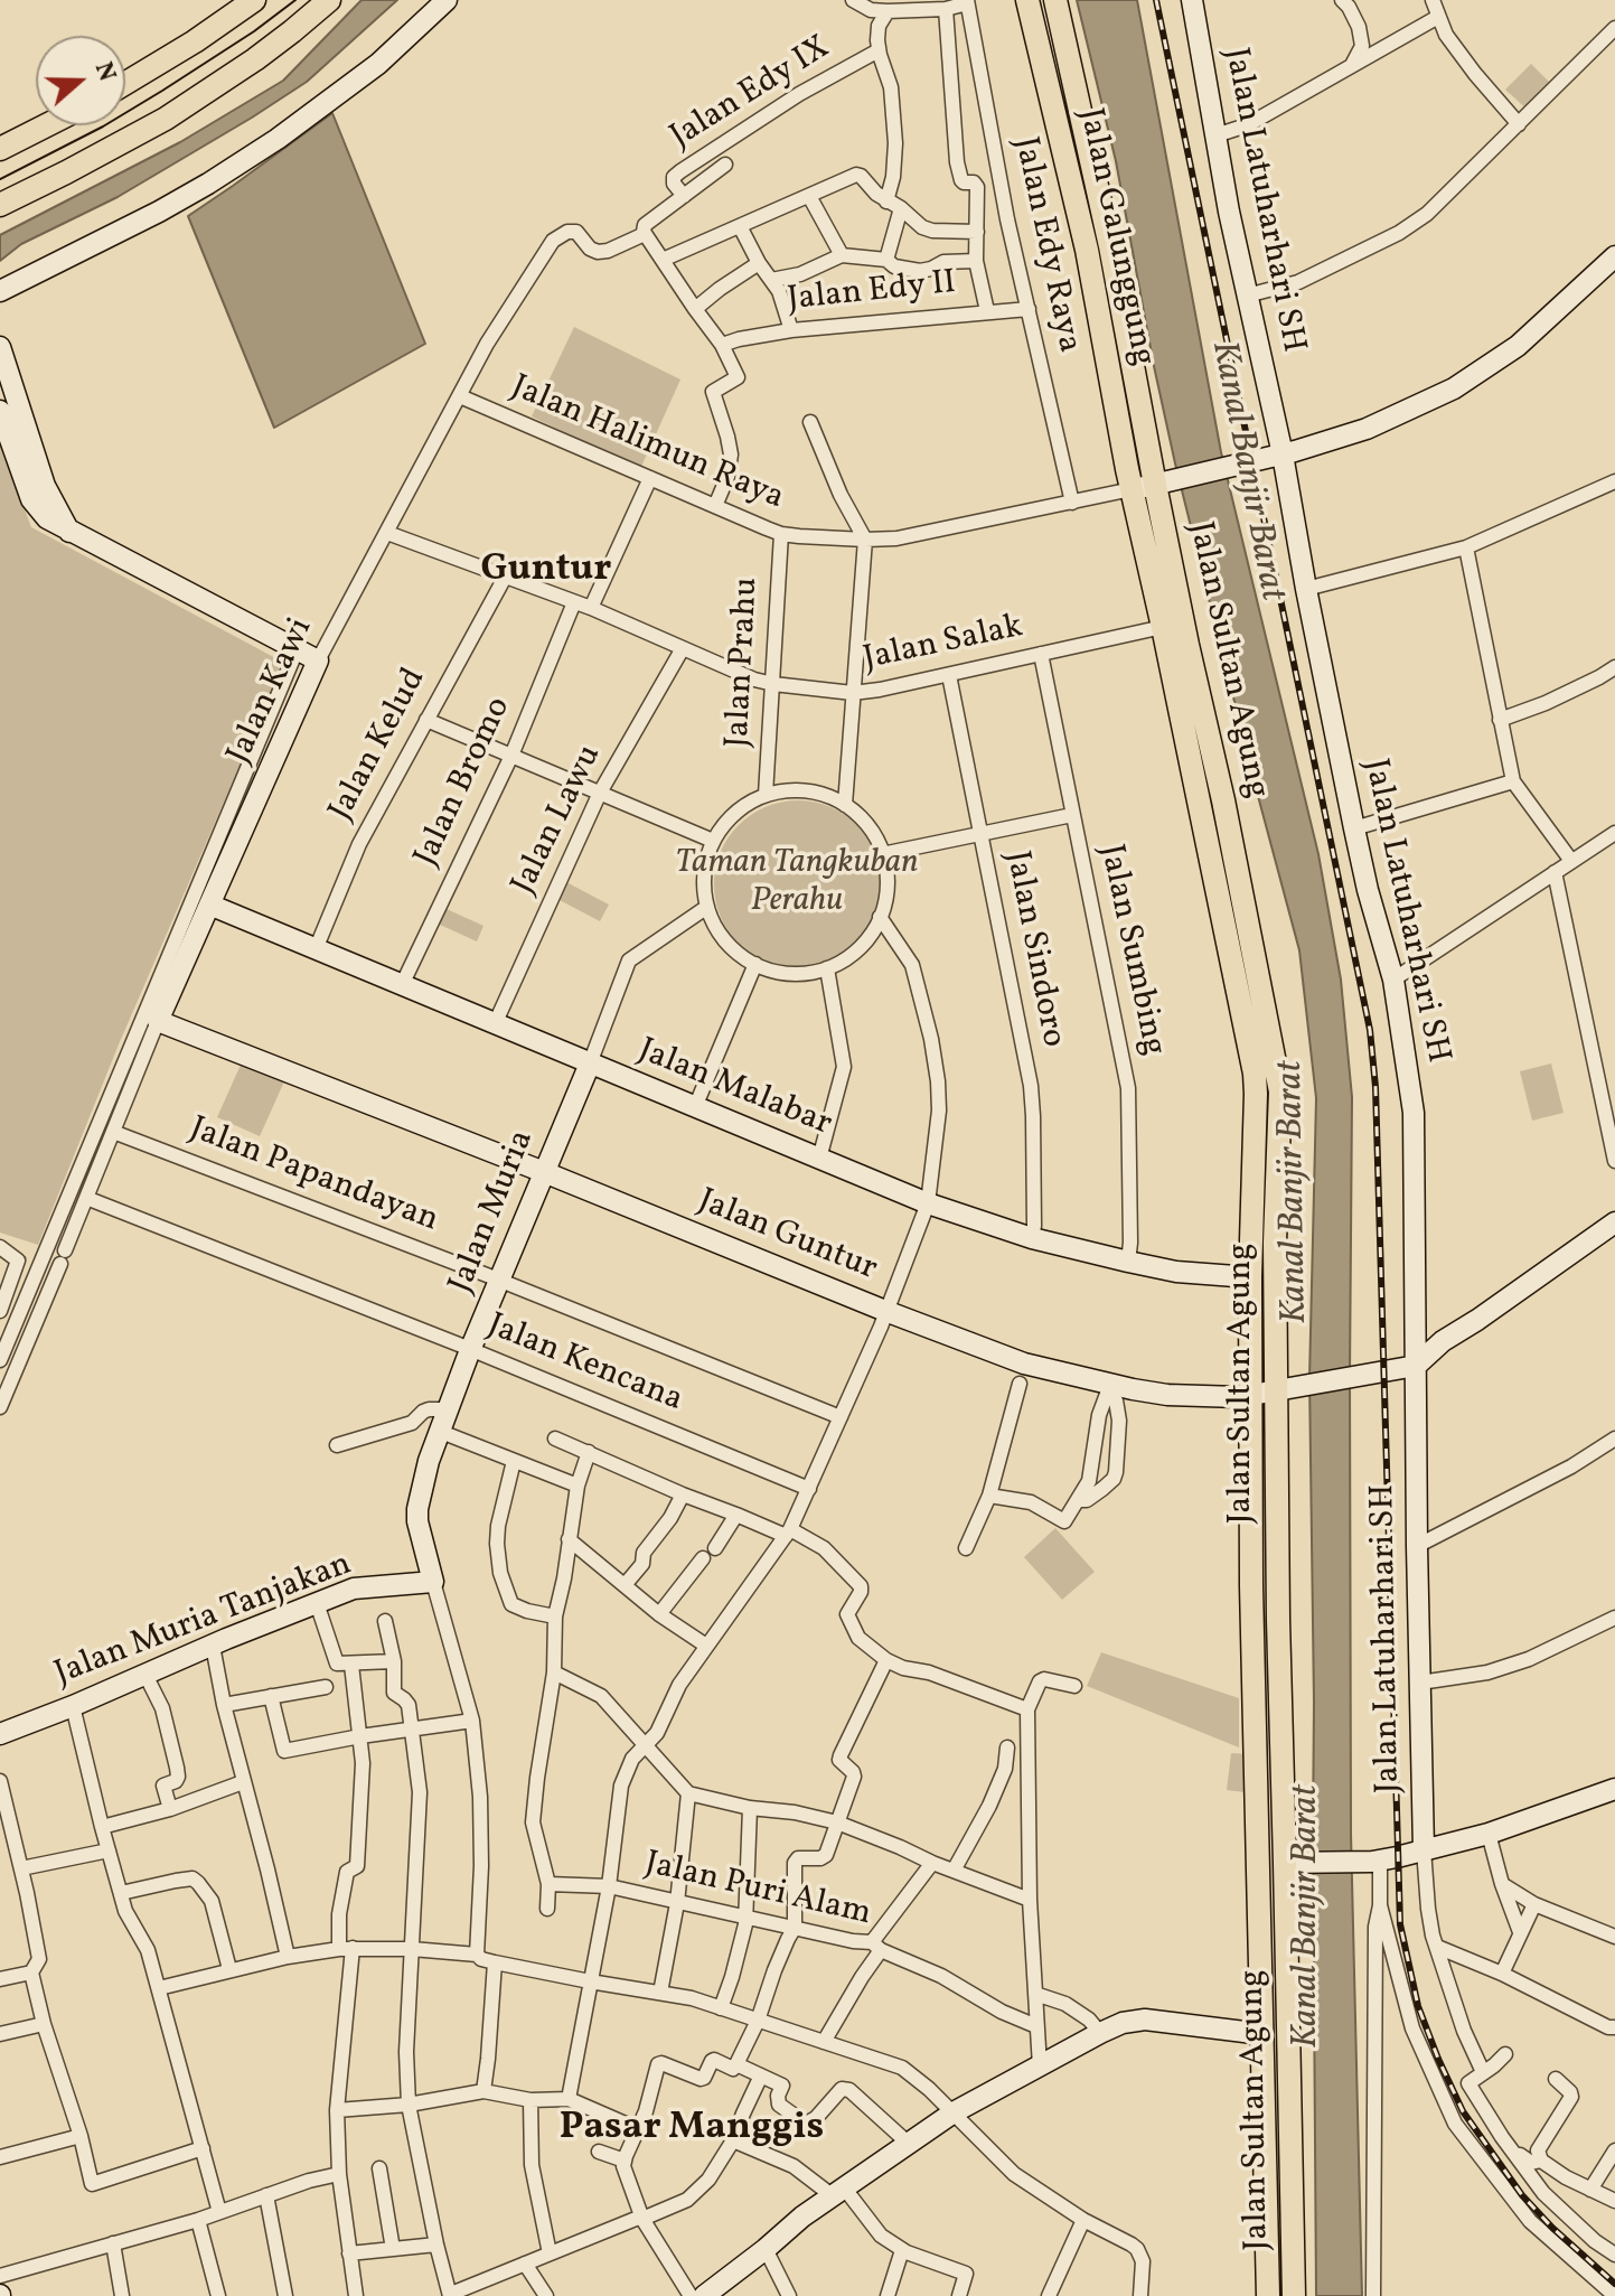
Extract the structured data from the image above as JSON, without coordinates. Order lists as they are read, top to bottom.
{
  "streets": {
    "main road": ["Jalan Galunggung", "Jalan Sultan Agung"],
    "street": [
      "Jalan Edy IX",
      "Jalan Latuharhari SH",
      "Jalan Edy Raya",
      "Jalan Edy II",
      "Jalan Halimun Raya",
      "Jalan Salak",
      "Jalan Prahu",
      "Jalan Kawi",
      "Jalan Kelud",
      "Jalan Bromo",
      "Jalan Lawu",
      "Jalan Sindoro",
      "Jalan Sumbing",
      "Jalan Malabar",
      "Jalan Papandayan",
      "Jalan Muria",
      "Jalan Guntur",
      "Jalan Kencana",
      "Jalan Muria Tanjakan",
      "Jalan Puri Alam"
    ]
  },
  "crossings": [
    ["Jalan Latuharhari SH", "Jalan Guntur"],
    ["Jalan Galunggung", "Jalan Halimun Raya"],
    ["Jalan Galunggung", "Jalan Sultan Agung"],
    ["Jalan Edy Raya", "Jalan Edy II"],
    ["Jalan Edy Raya", "Jalan Halimun Raya"],
    ["Jalan Halimun Raya", "Jalan Sultan Agung"],
    ["Jalan Halimun Raya", "Jalan Prahu"],
    ["Jalan Halimun Raya", "Jalan Kawi"],
    ["Jalan Salak", "Jalan Sultan Agung"],
    ["Jalan Salak", "Jalan Prahu"],
    ["Jalan Salak", "Jalan Kawi"],
    ["Jalan Salak", "Jalan Kelud"],
    ["Jalan Salak", "Jalan Bromo"],
    ["Jalan Salak", "Jalan Lawu"],
    ["Jalan Salak", "Jalan Sindoro"],
    ["Jalan Salak", "Jalan Sumbing"],
    ["Jalan Sultan Agung", "Jalan Malabar"],
    ["Jalan Sultan Agung", "Jalan Guntur"],
    ["Jalan Prahu", "Jalan Muria"],
    ["Jalan Kawi", "Jalan Malabar"],
    ["Jalan Kawi", "Jalan Guntur"],
    ["Jalan Kelud", "Jalan Malabar"],
    ["Jalan Bromo", "Jalan Malabar"],
    ["Jalan Lawu", "Jalan Malabar"],
    ["Jalan Sindoro", "Jalan Malabar"],
    ["Jalan Sumbing", "Jalan Malabar"],
    ["Jalan Malabar", "Jalan Muria"],
    ["Jalan Papandayan", "Jalan Muria"],
    ["Jalan Muria", "Jalan Guntur"],
    ["Jalan Muria", "Jalan Kencana"],
    ["Jalan Muria", "Jalan Muria Tanjakan"]
  ],
  "districts": ["Guntur", "Pasar Manggis"],
  "water": ["Kanal Banjir Barat"],
  "parks": ["Taman Tangkuban Perahu"],
  "north": "right"
}
